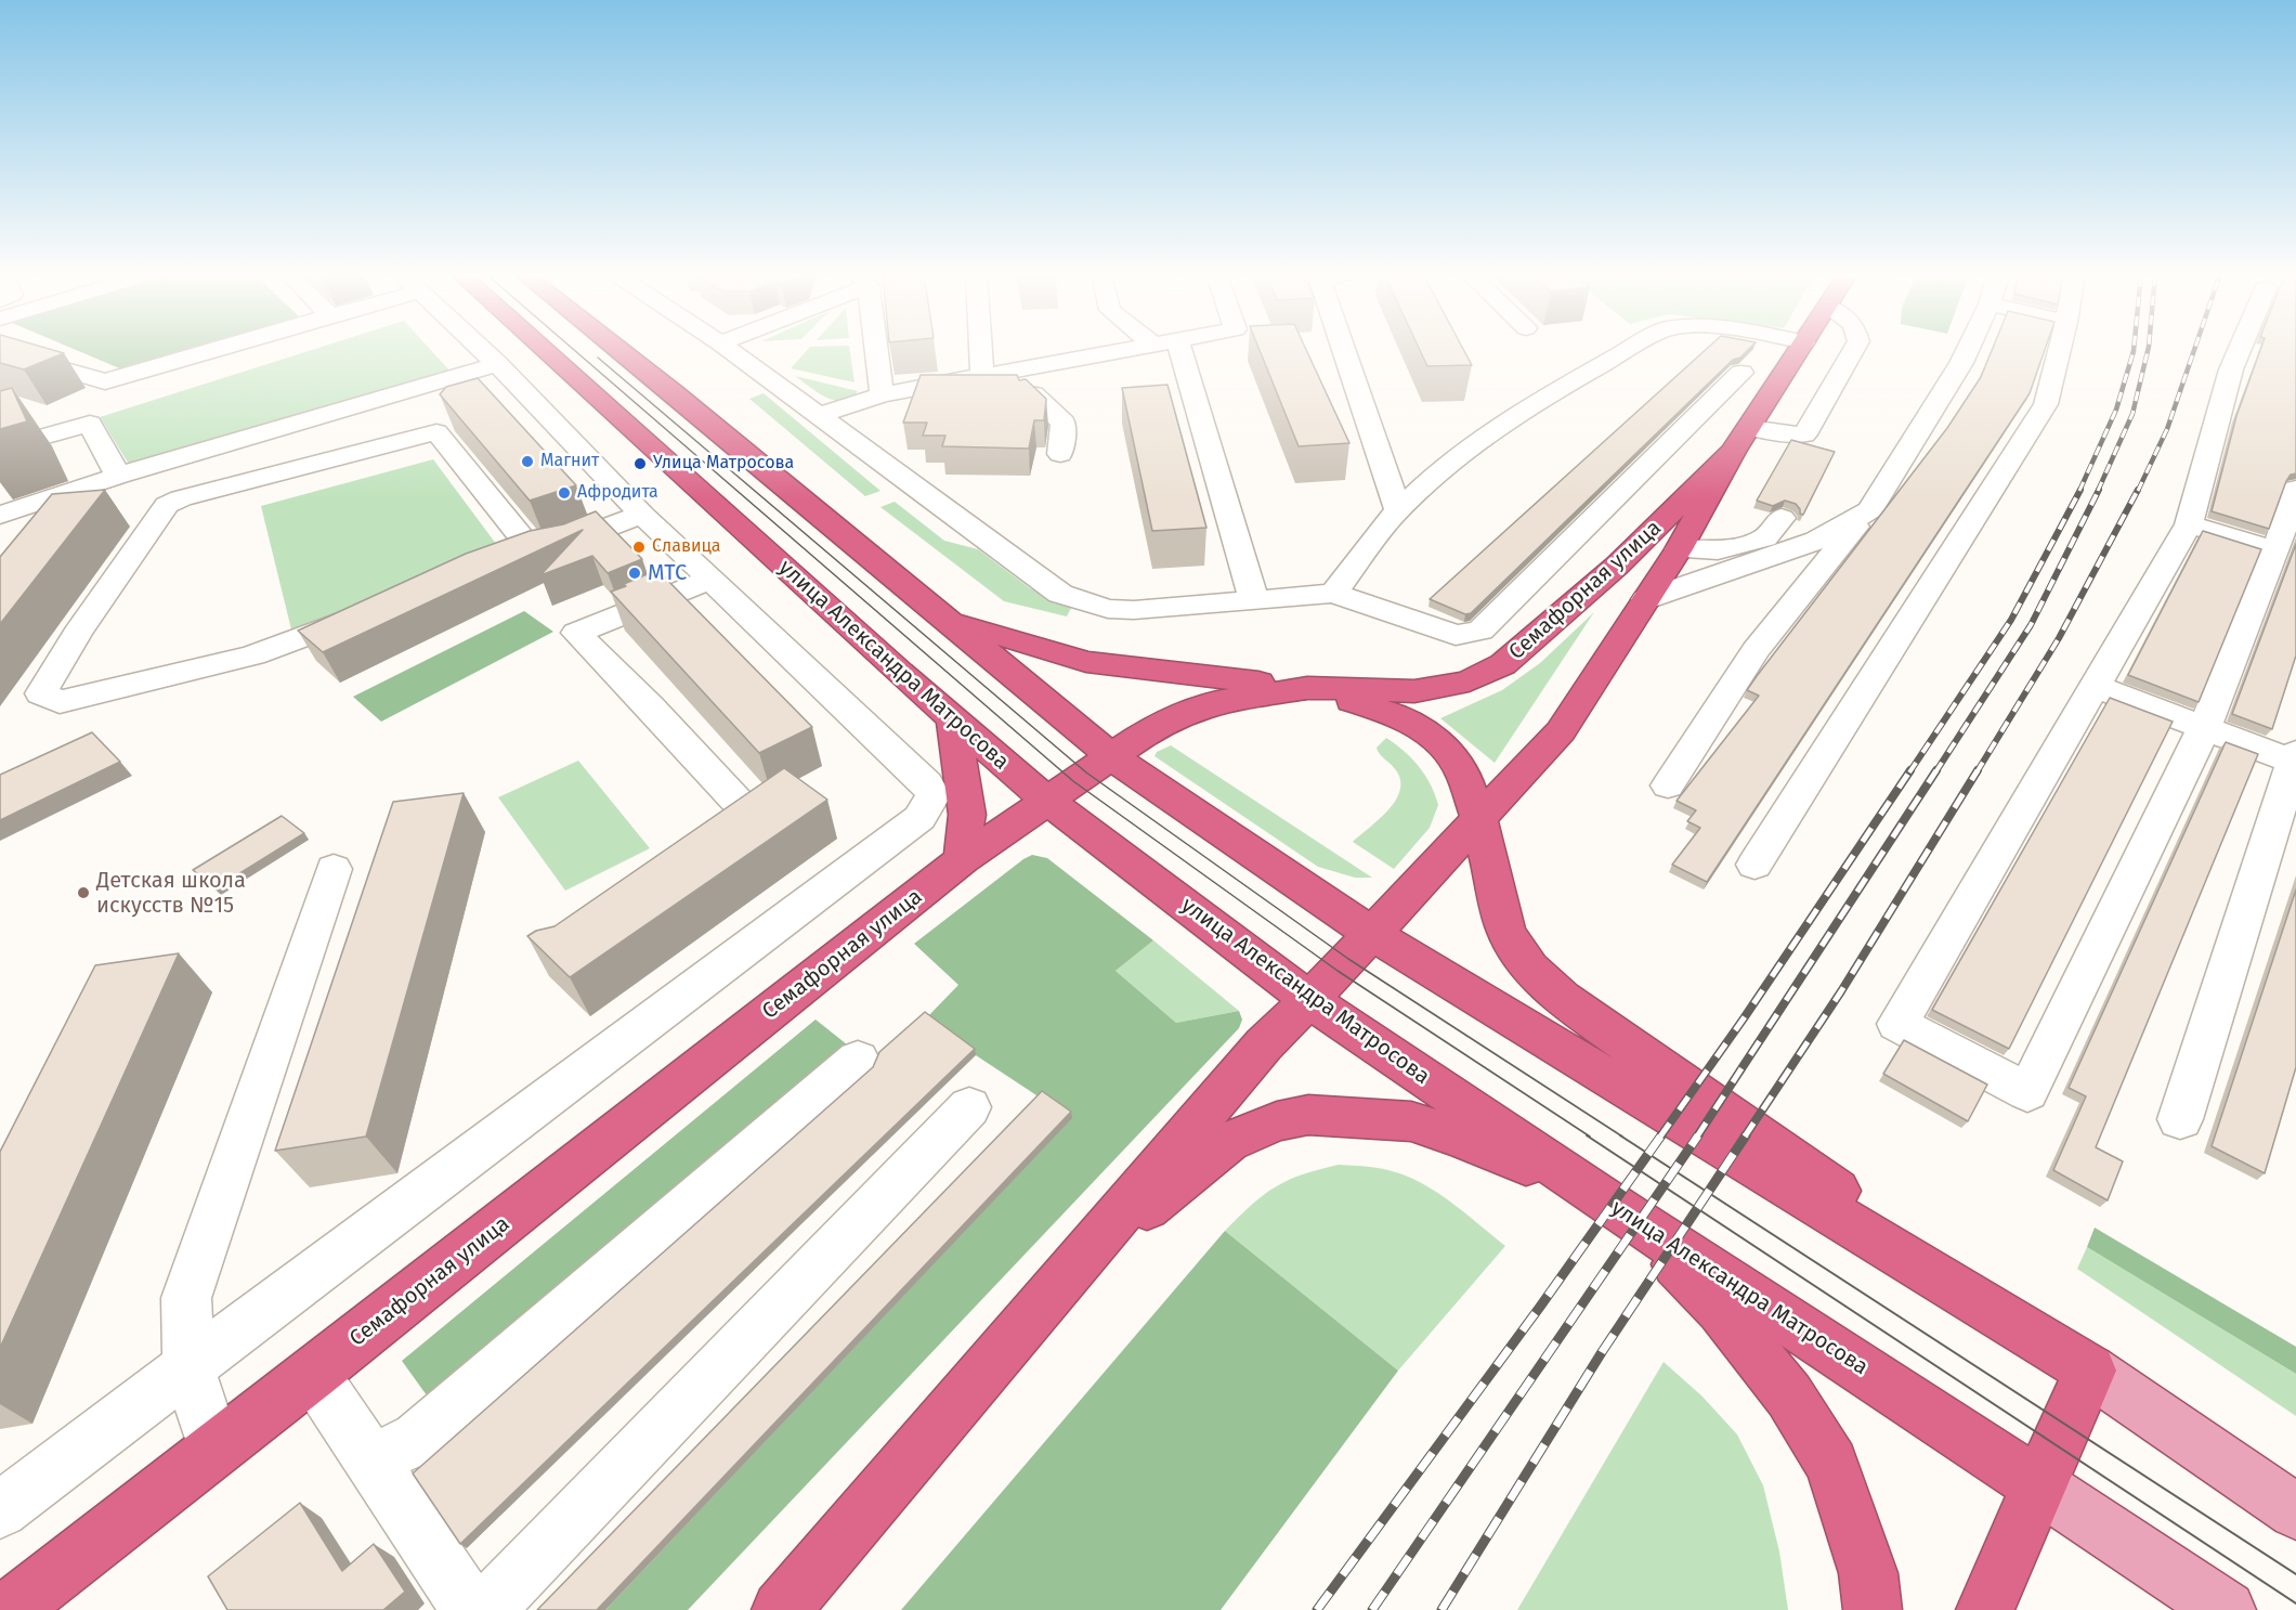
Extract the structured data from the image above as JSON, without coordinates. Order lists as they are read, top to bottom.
{
  "streets": {
    "highway": ["Семафорная улица", "улица Александра Матросова"]
  },
  "crossings": [
    ["Семафорная улица", "улица Александра Матросова"]
  ],
  "places": [
    "Магнит",
    "Улица Матросова",
    "Афродита",
    "Славица",
    "МТС",
    "Детская школа искусств №15"
  ]
}
